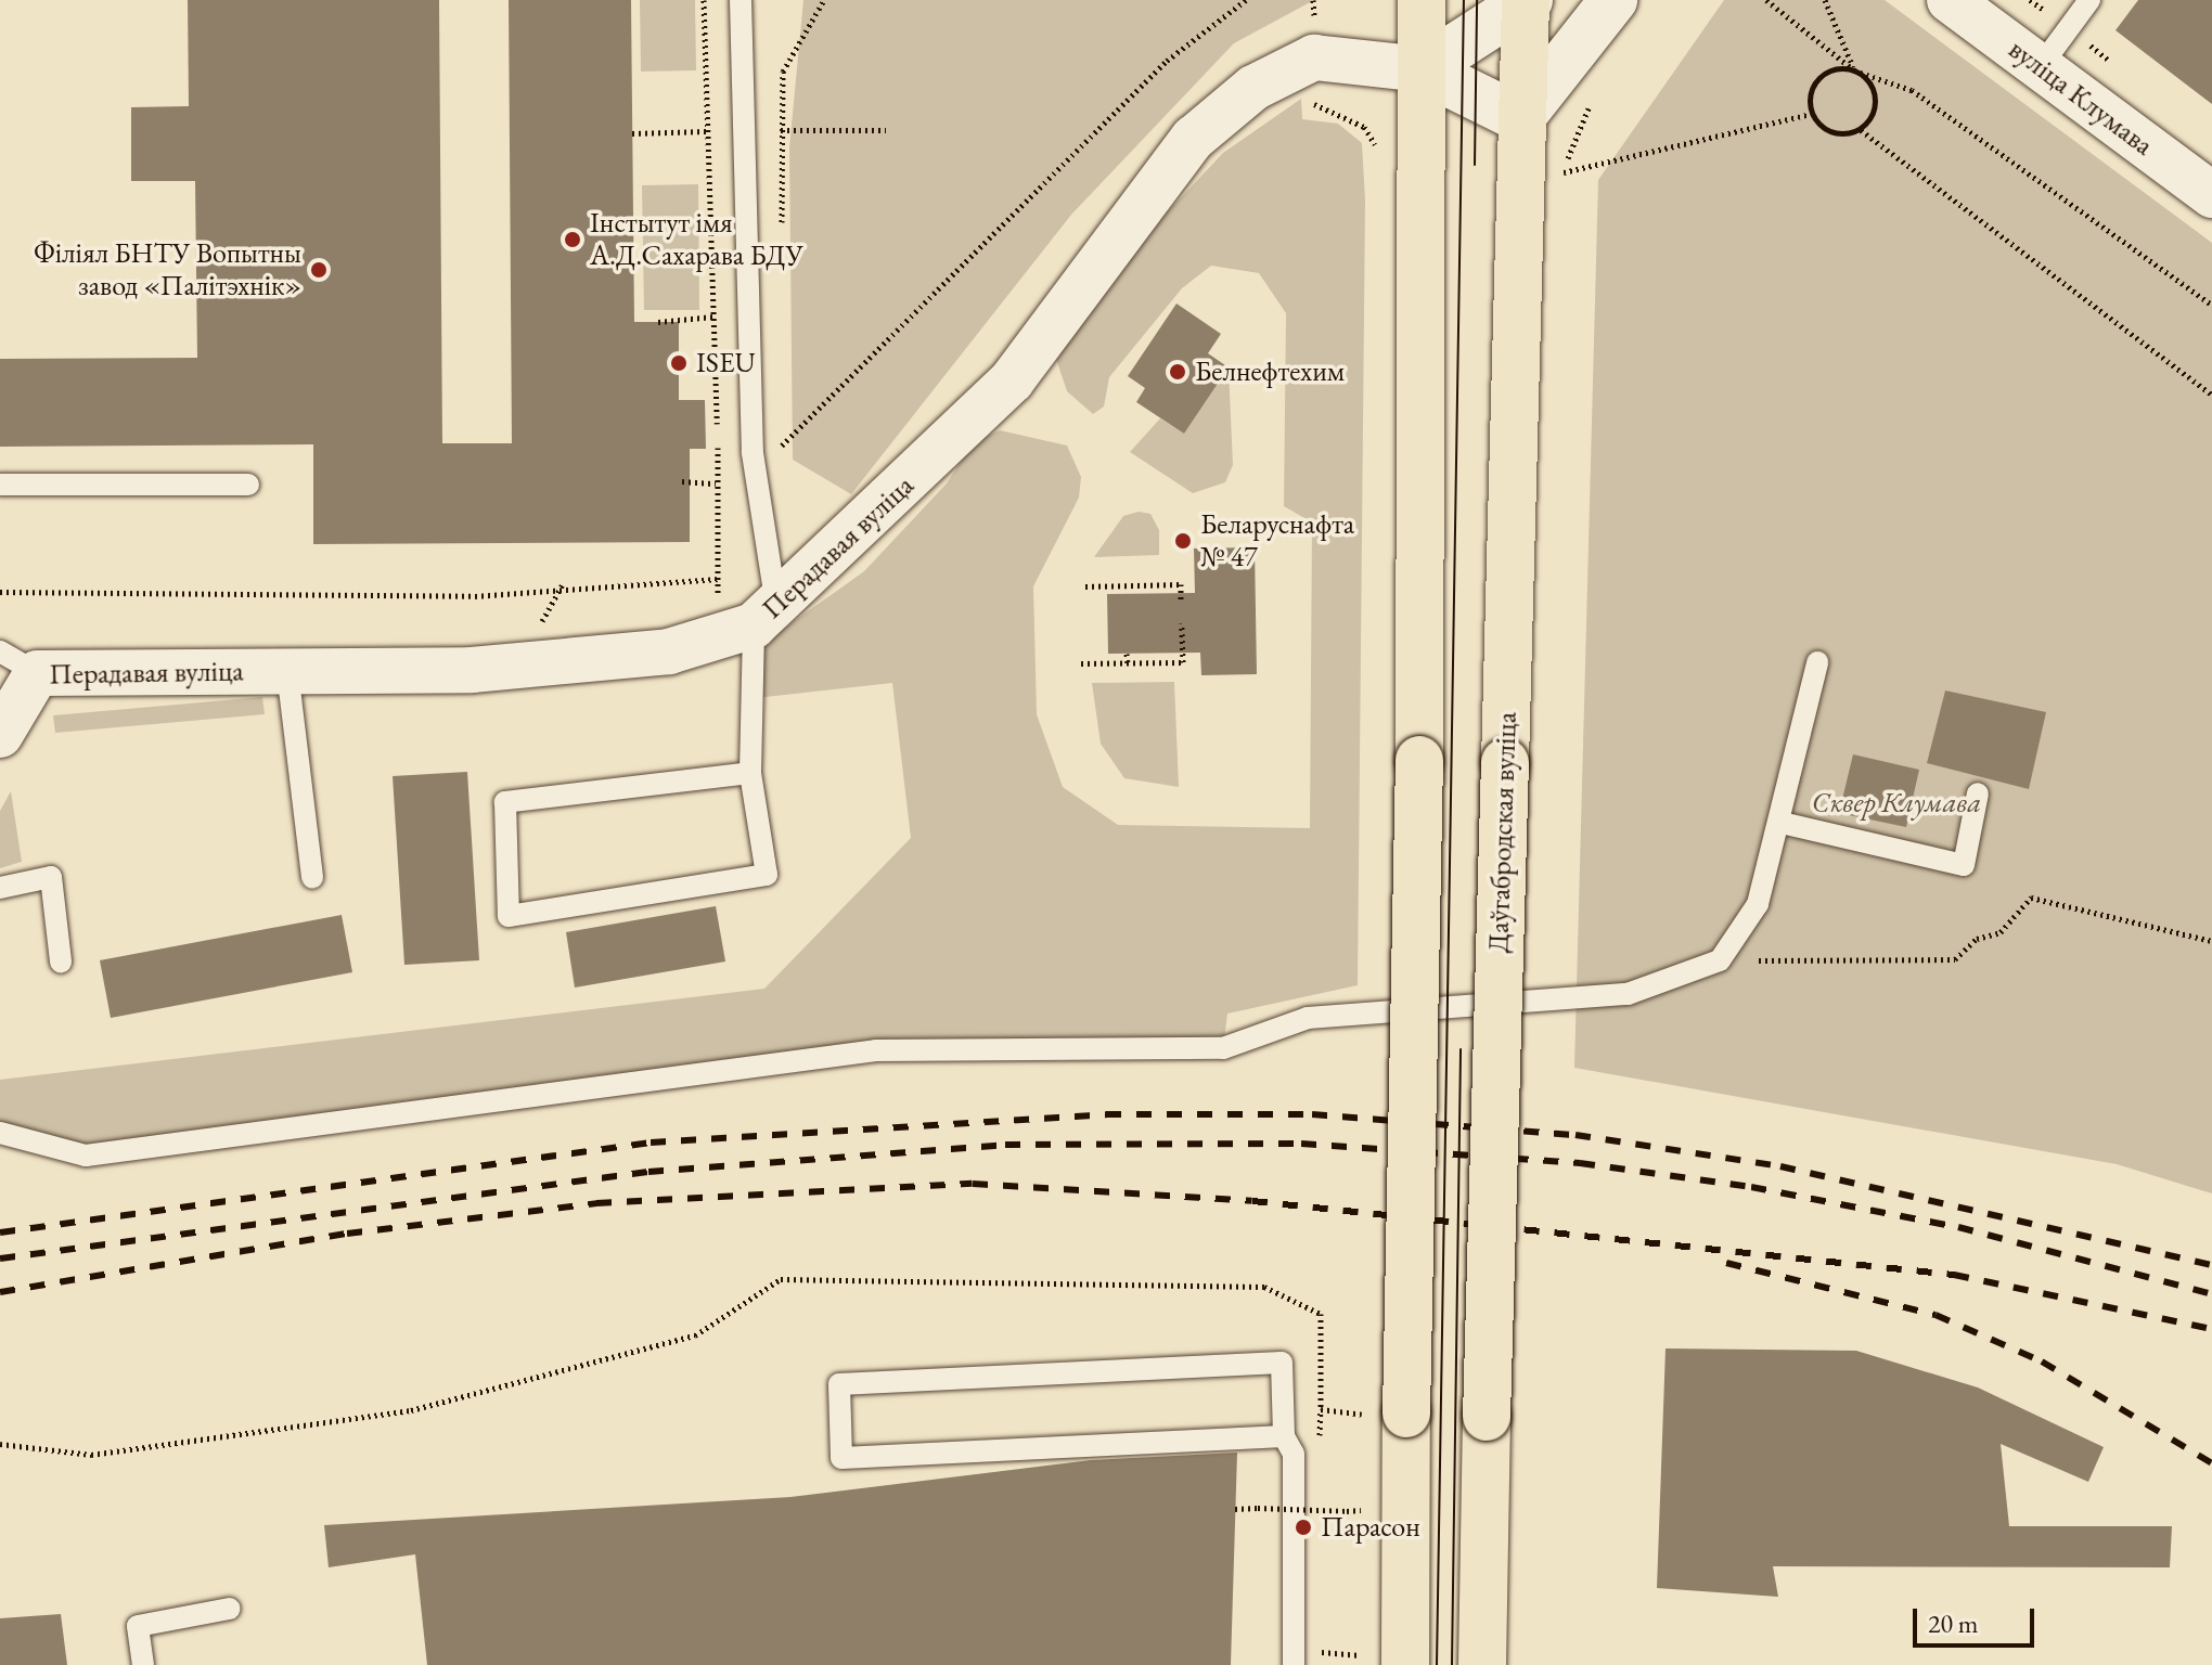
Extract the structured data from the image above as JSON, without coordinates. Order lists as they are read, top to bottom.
{
  "streets": {
    "main road": ["Перадавая вуліца", "Даўгабродская вуліца"],
    "street": ["вуліца Клумава"]
  },
  "crossings": [
    ["Перадавая вуліца", "Даўгабродская вуліца"]
  ],
  "parks": ["Сквер Клумава"],
  "places": [
    "Інстытут імя А.Д.Сахарава БДУ",
    "Філіял БНТУ Вопытны завод «Палітэхнік»",
    "ISEU",
    "Белнефтехим",
    "Беларуснафта № 47",
    "Парасон"
  ],
  "scale_bar": "20 m"
}
